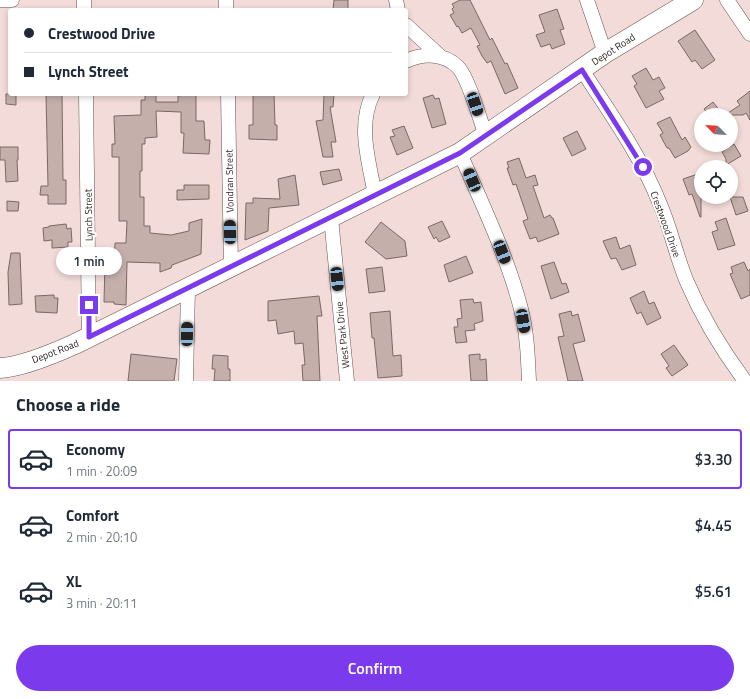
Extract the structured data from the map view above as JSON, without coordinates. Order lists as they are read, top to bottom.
{
  "streets": {
    "street": [
      "Depot Road",
      "Vondran Street",
      "Lynch Street",
      "Crestwood Drive",
      "West Park Drive"
    ]
  },
  "crossings": [
    ["Depot Road", "Vondran Street"],
    ["Depot Road", "Lynch Street"],
    ["Depot Road", "Crestwood Drive"],
    ["Depot Road", "West Park Drive"]
  ],
  "north": "top left",
  "page": {
    "banner": ["Crestwood Drive", "Lynch Street"],
    "bubble": "1 min",
    "heading": "Choose a ride",
    "list": [
      {
        "name": "Economy",
        "note": "1 min · 20:09",
        "value": "$3.30"
      },
      {
        "name": "Comfort",
        "note": "2 min · 20:10",
        "value": "$4.45"
      },
      {
        "name": "XL",
        "note": "3 min · 20:11",
        "value": "$5.61"
      }
    ],
    "buttons": "Confirm"
  }
}
